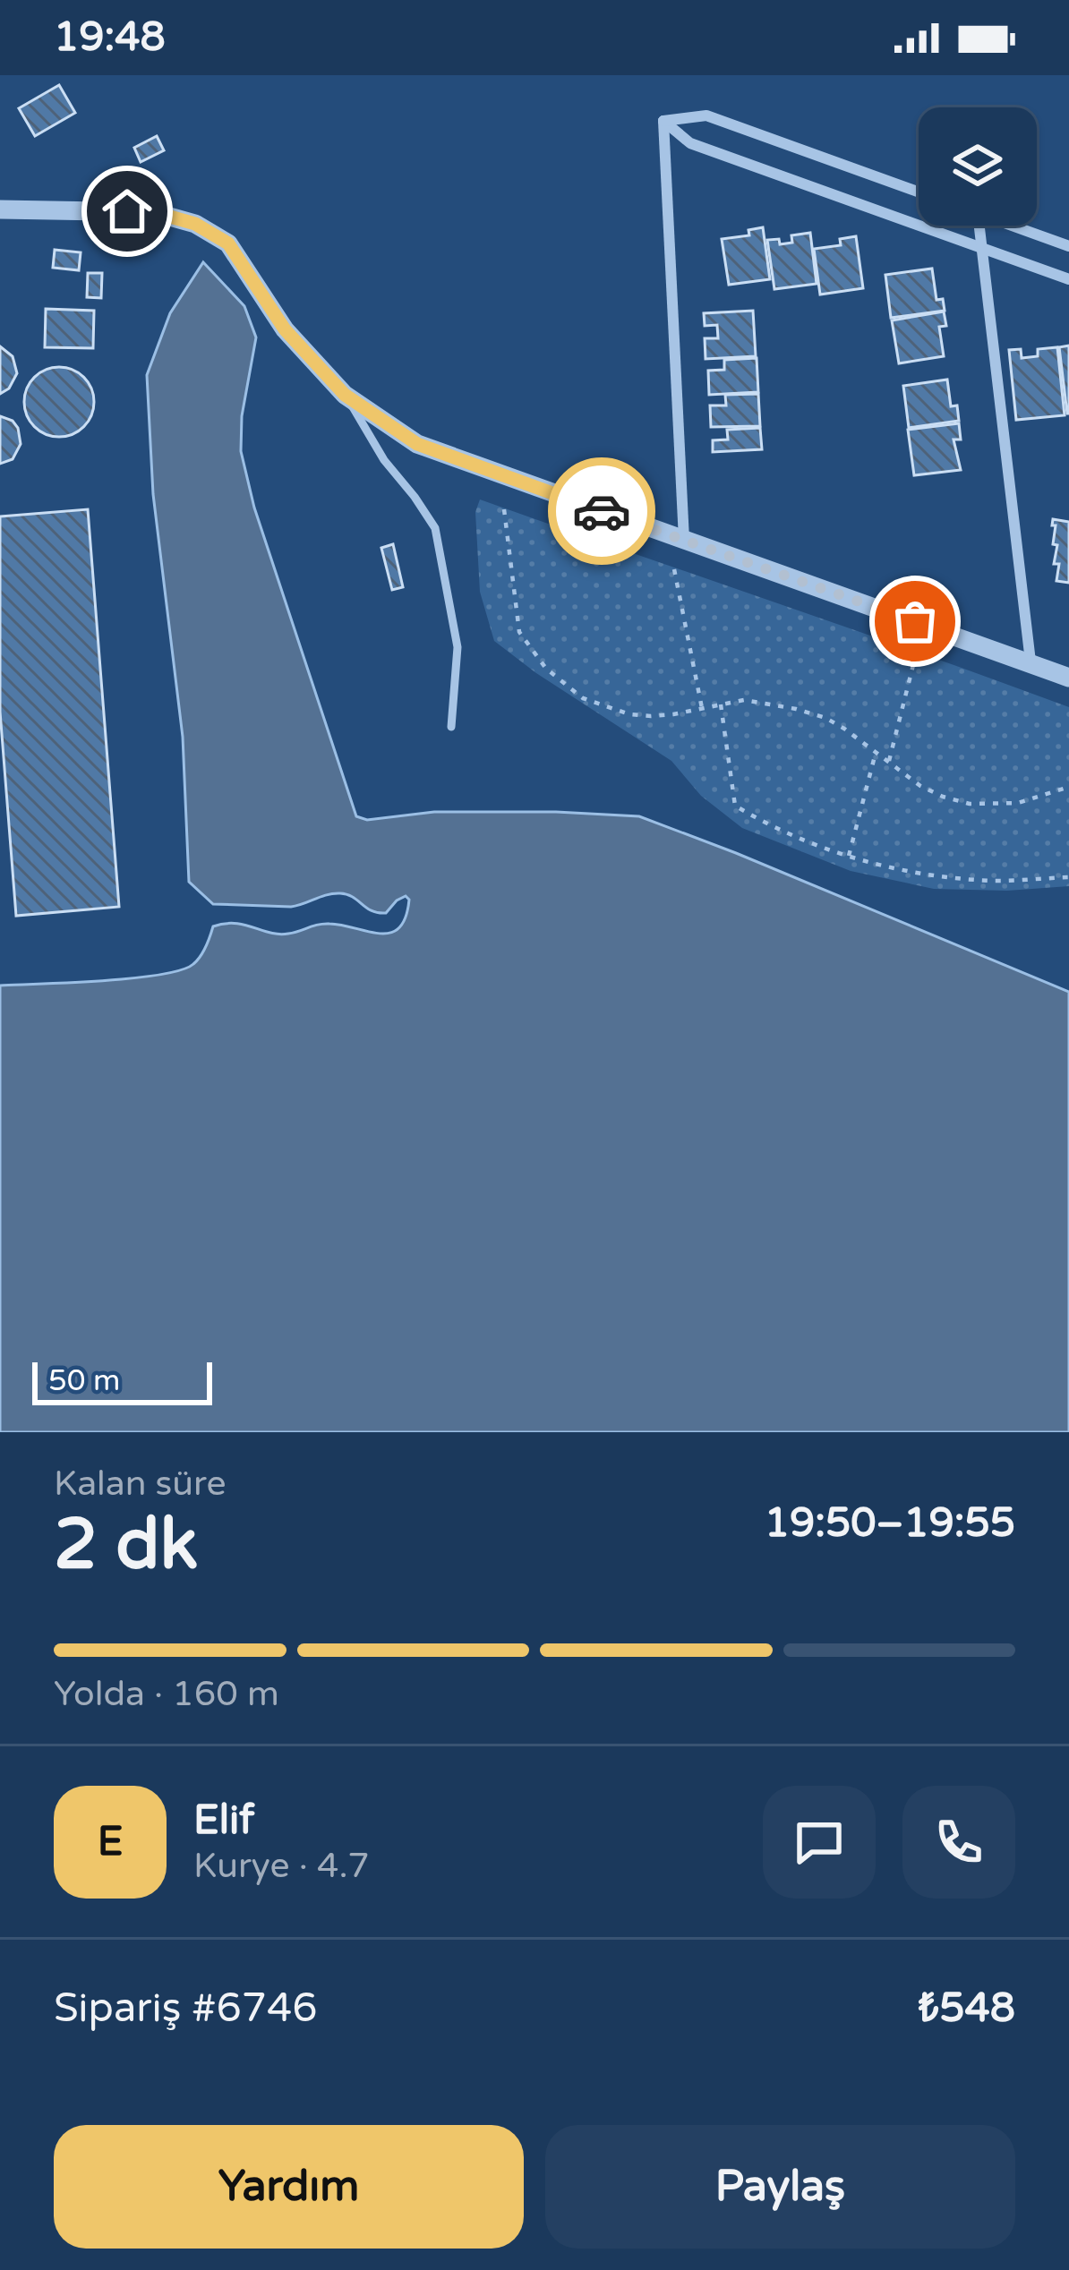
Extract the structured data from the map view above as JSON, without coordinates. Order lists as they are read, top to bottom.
{
  "scale_bar": "50 m",
  "page": {
    "status": "19:48",
    "scale": "50 m",
    "heading": ["2 dk", "Kalan süre", "19:50–19:55"],
    "panel": [
      "Elif",
      "Kurye · 4.7",
      "Sipariş #6746",
      "₺548"
    ],
    "bar": "Yolda · 160 m",
    "round": "E",
    "buttons": ["Yardım", "Paylaş"]
  }
}
